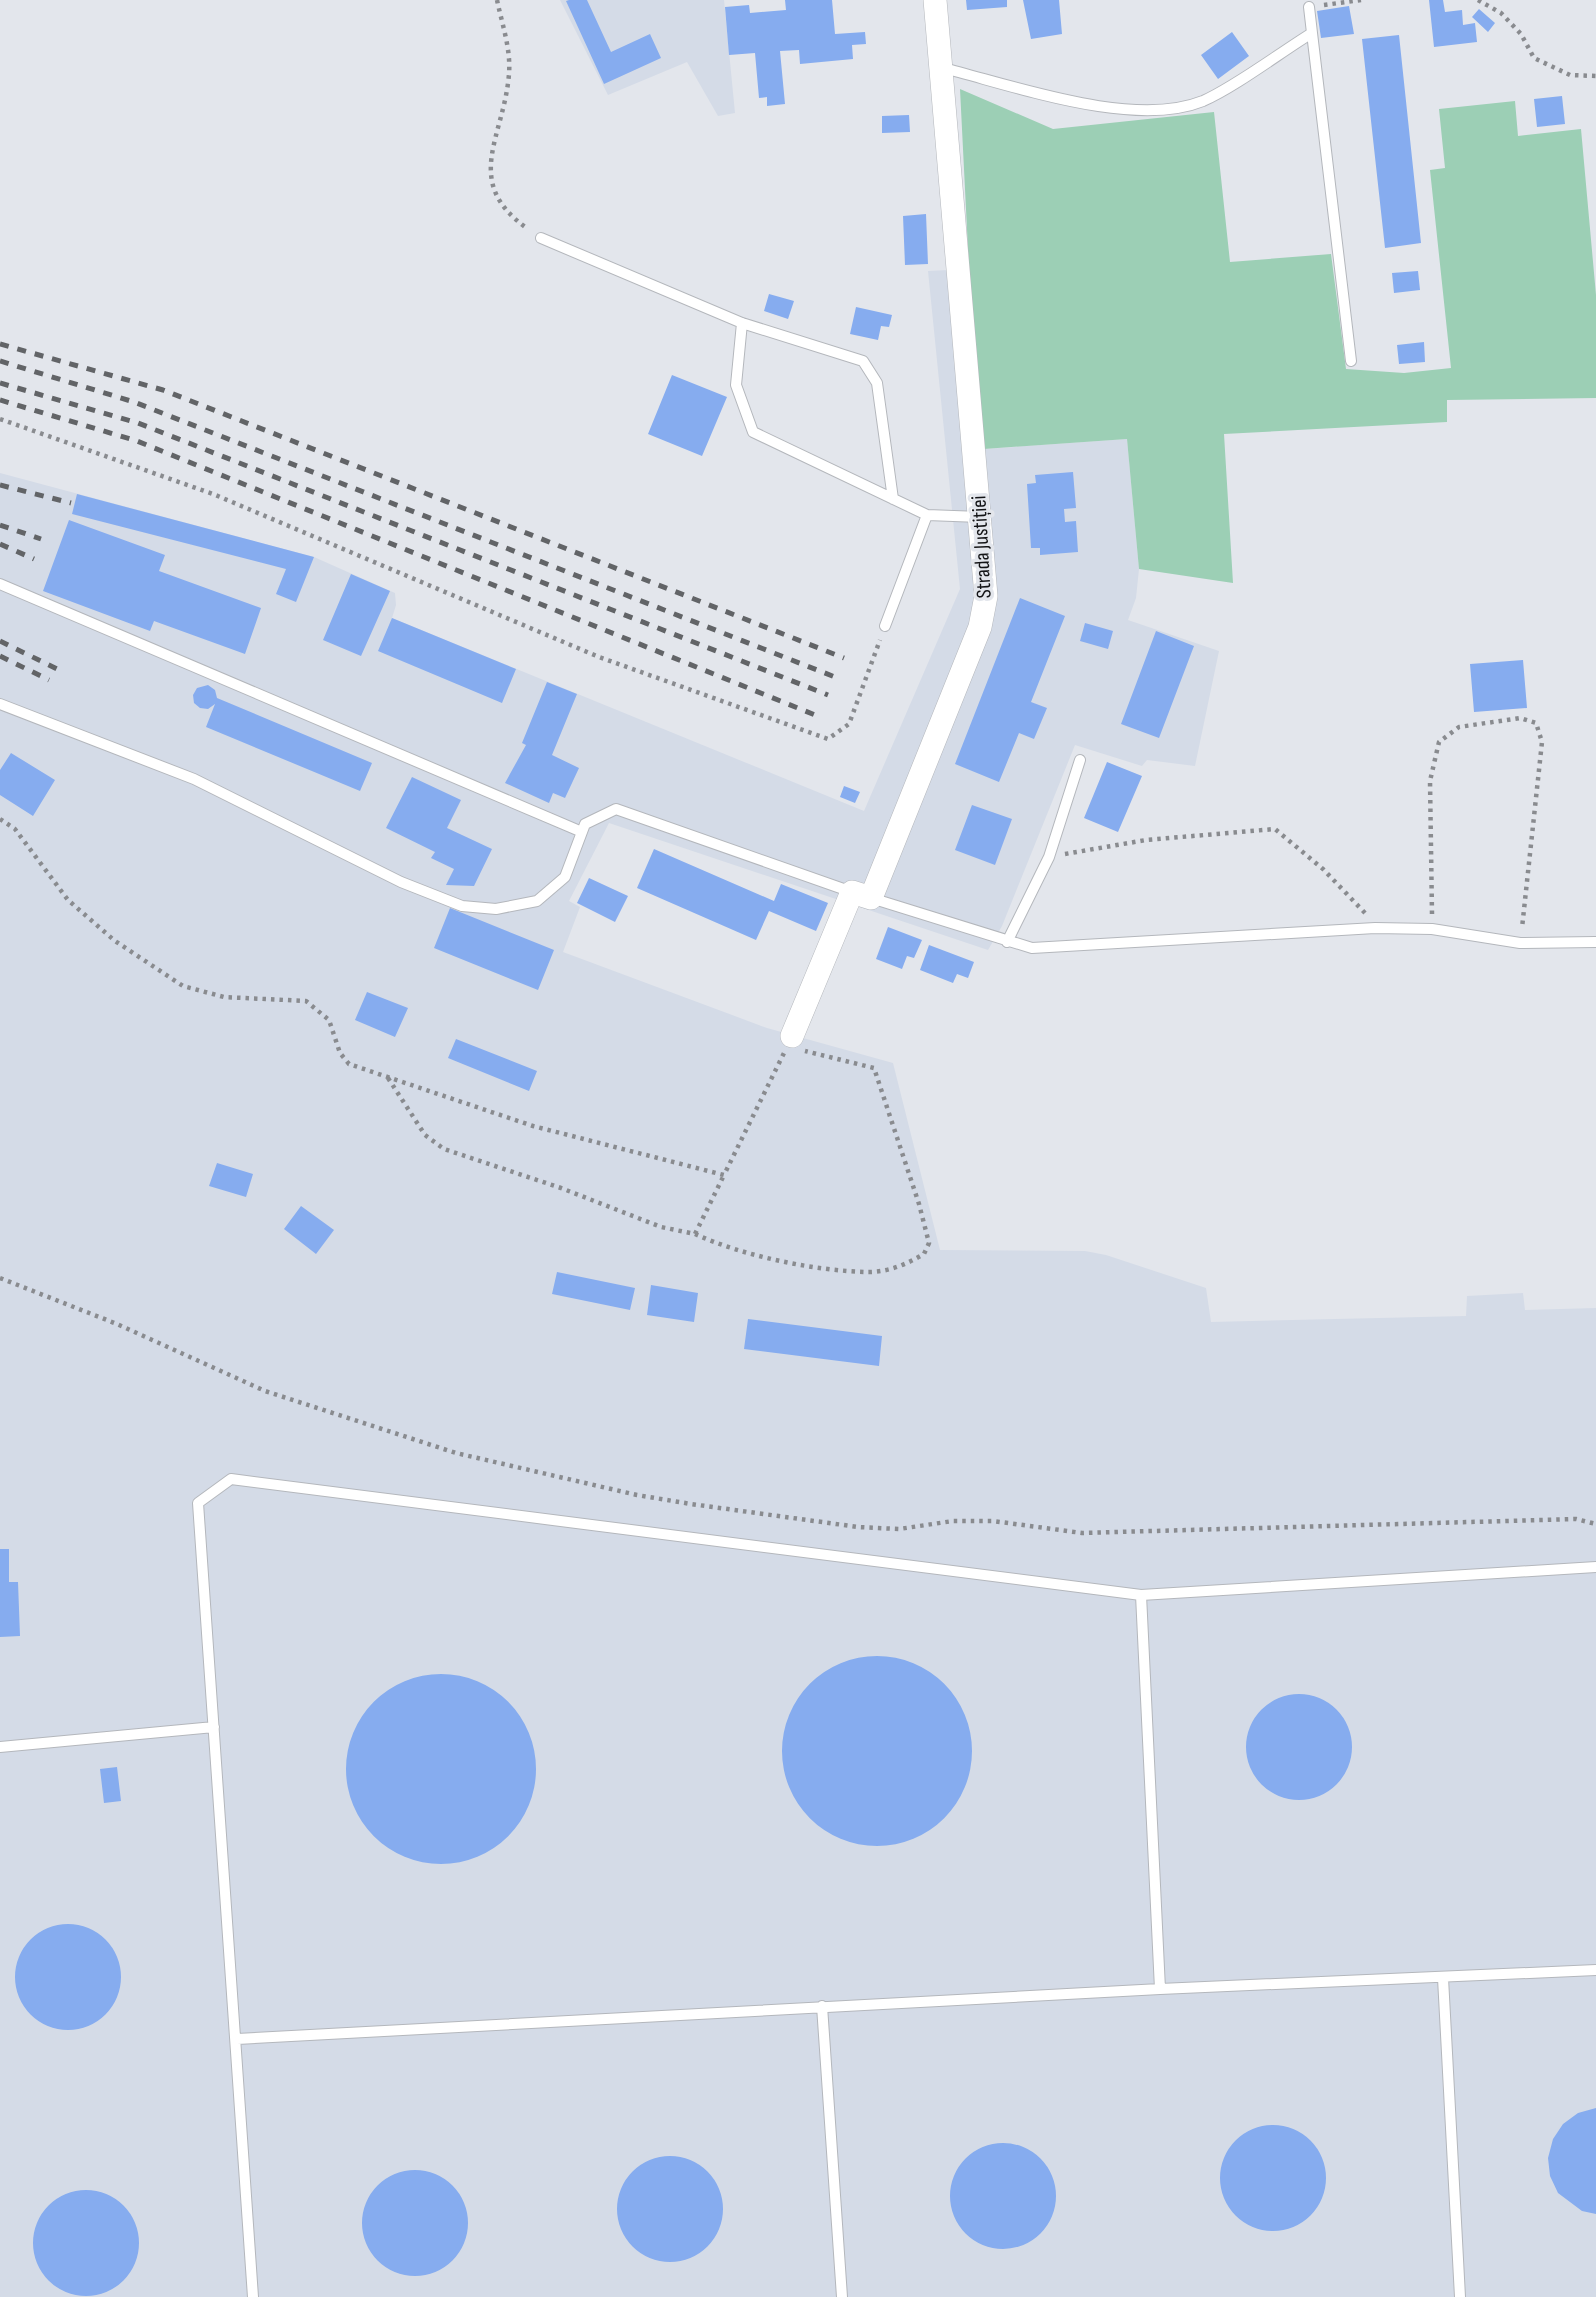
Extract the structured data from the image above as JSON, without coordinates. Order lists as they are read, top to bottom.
{
  "streets": {
    "street": ["Strada Justiției"]
  }
}
